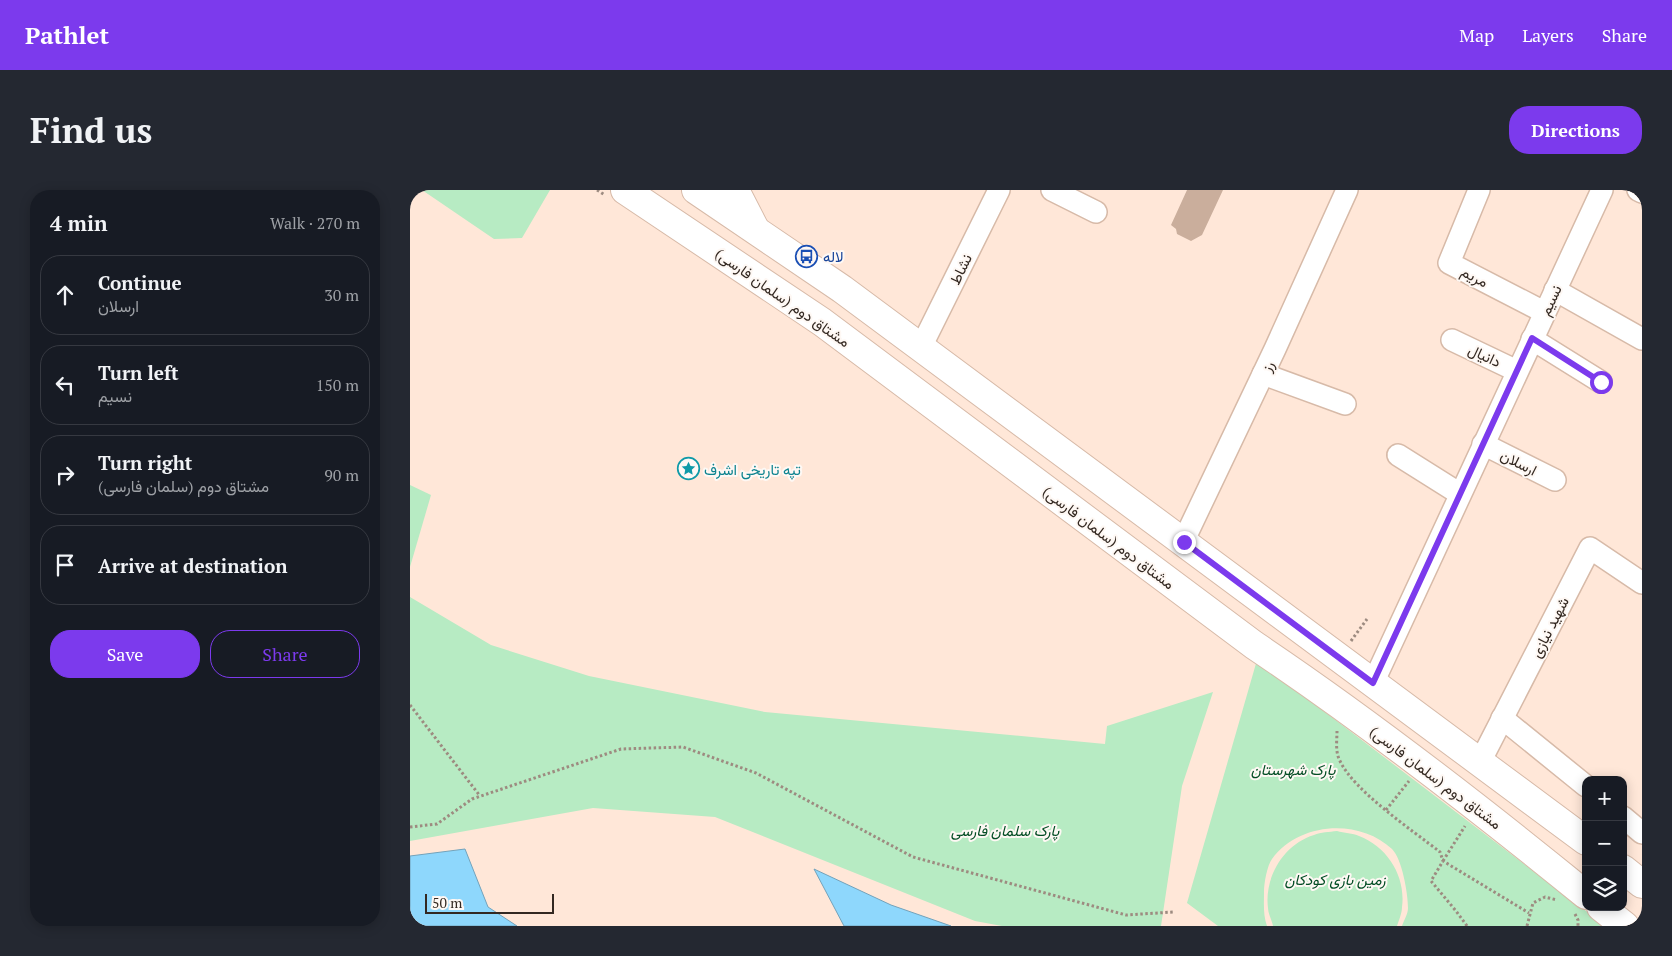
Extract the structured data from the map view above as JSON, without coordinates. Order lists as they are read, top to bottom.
{
  "streets": {
    "main road": ["مشتاق دوم (سلمان فارسی)"],
    "street": [
      "نشاط",
      "مریم",
      "نسیم",
      "دانیال",
      "رز",
      "ارسلان",
      "شهید نیازی"
    ]
  },
  "crossings": [
    ["مریم", "نسیم"],
    ["نسیم", "دانیال"],
    ["نسیم", "ارسلان"]
  ],
  "parks": ["پارک شهرستان", "پارک سلمان فارسی", "زمین بازی کودکان"],
  "places": {
    "bus stop": ["لاله"],
    "place": ["تپه تاریخی اشرف"]
  },
  "scale_bar": "50 m",
  "page": {
    "header": "Pathlet",
    "nav": ["Map", "Layers", "Share"],
    "buttons": [
      "Directions",
      ["Save", "Share"]
    ],
    "title": "Find us",
    "heading": ["4 min", "Walk · 270 m"],
    "list": [
      ["Continue", "ارسلان", "30 m"],
      ["Turn left", "نسیم", "150 m"],
      ["Turn right", "مشتاق دوم (سلمان فارسی)", "90 m"],
      "Arrive at destination"
    ],
    "map_buttons": ["+", "−"],
    "scale": "50 m"
  }
}
